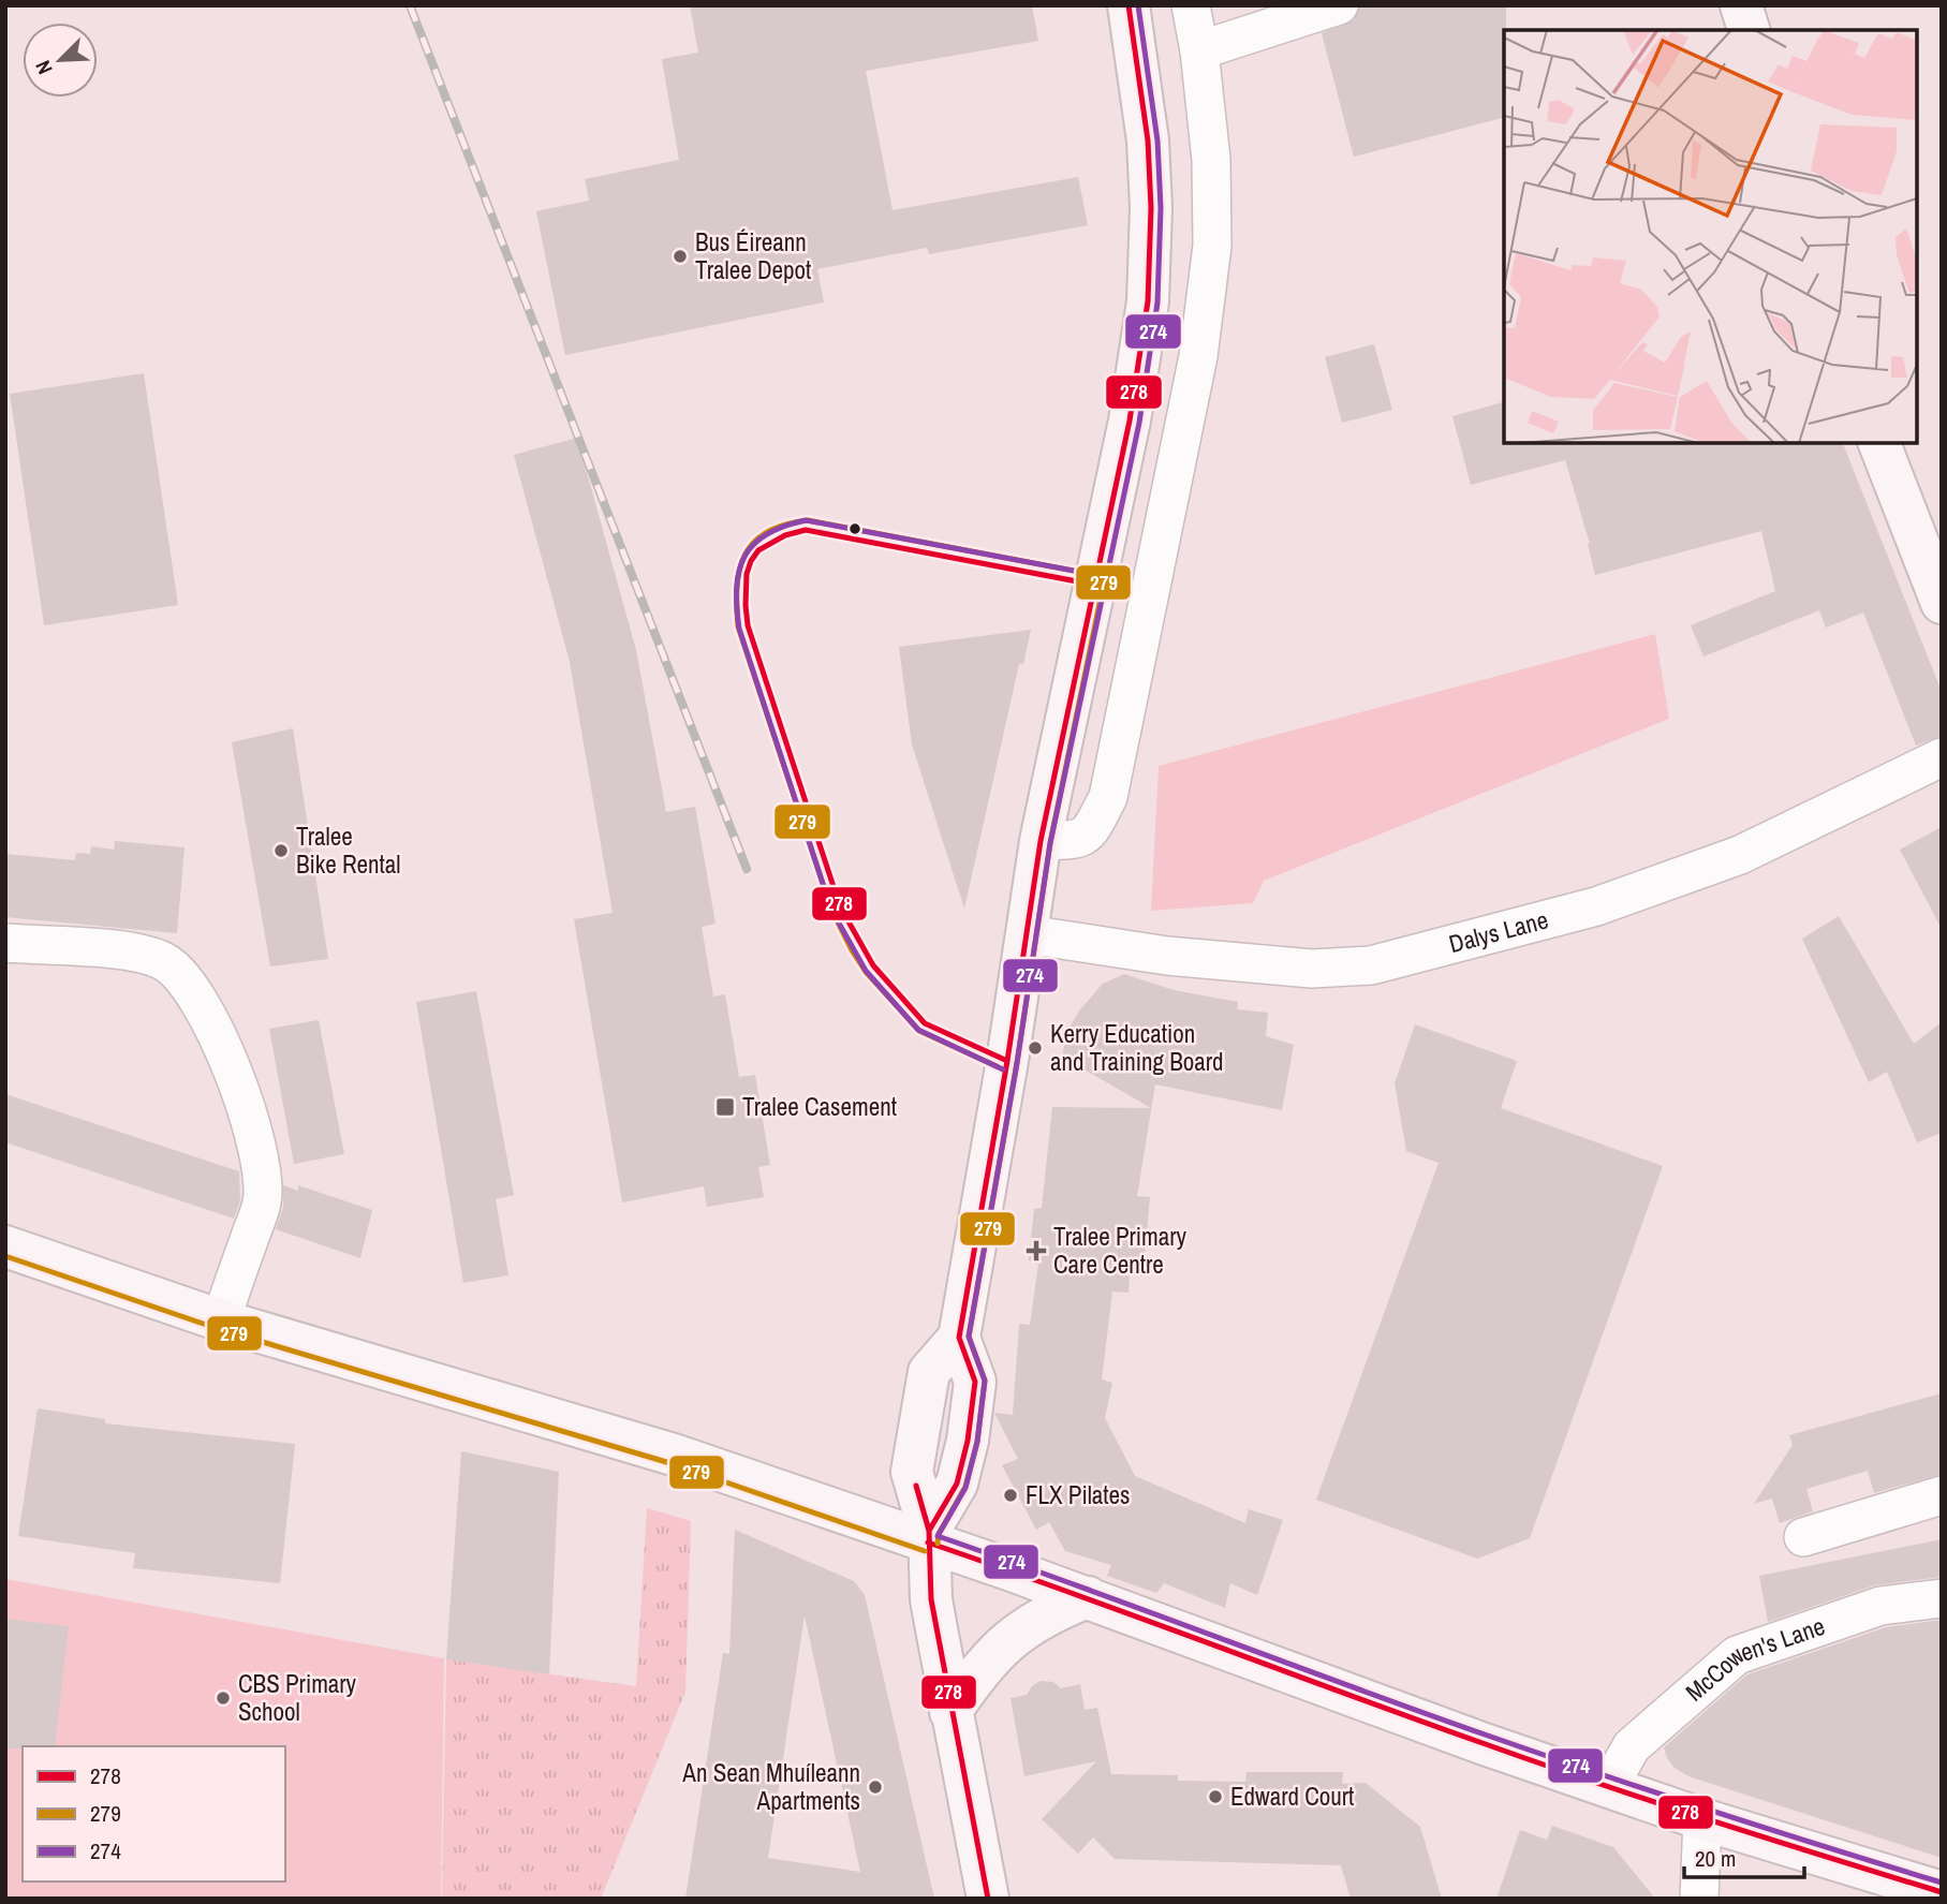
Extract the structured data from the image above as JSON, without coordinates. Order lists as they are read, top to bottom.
{
  "streets": {
    "street": ["Dalys Lane", "McCowen's Lane"]
  },
  "places": {
    "other": [
      "Bus Éireann Tralee Depot",
      "Tralee Bike Rental",
      "Kerry Education and Training Board",
      "FLX Pilates",
      "CBS Primary School",
      "An Sean Mhuíleann Apartments",
      "Edward Court"
    ],
    "transit": ["Tralee Casement"],
    "health": ["Tralee Primary Care Centre"]
  },
  "lines": ["transit line 278", "transit line 274", "transit line 279"],
  "legend": ["278", "279", "274"],
  "scale_bar": "20 m",
  "north": "bottom left"
}
